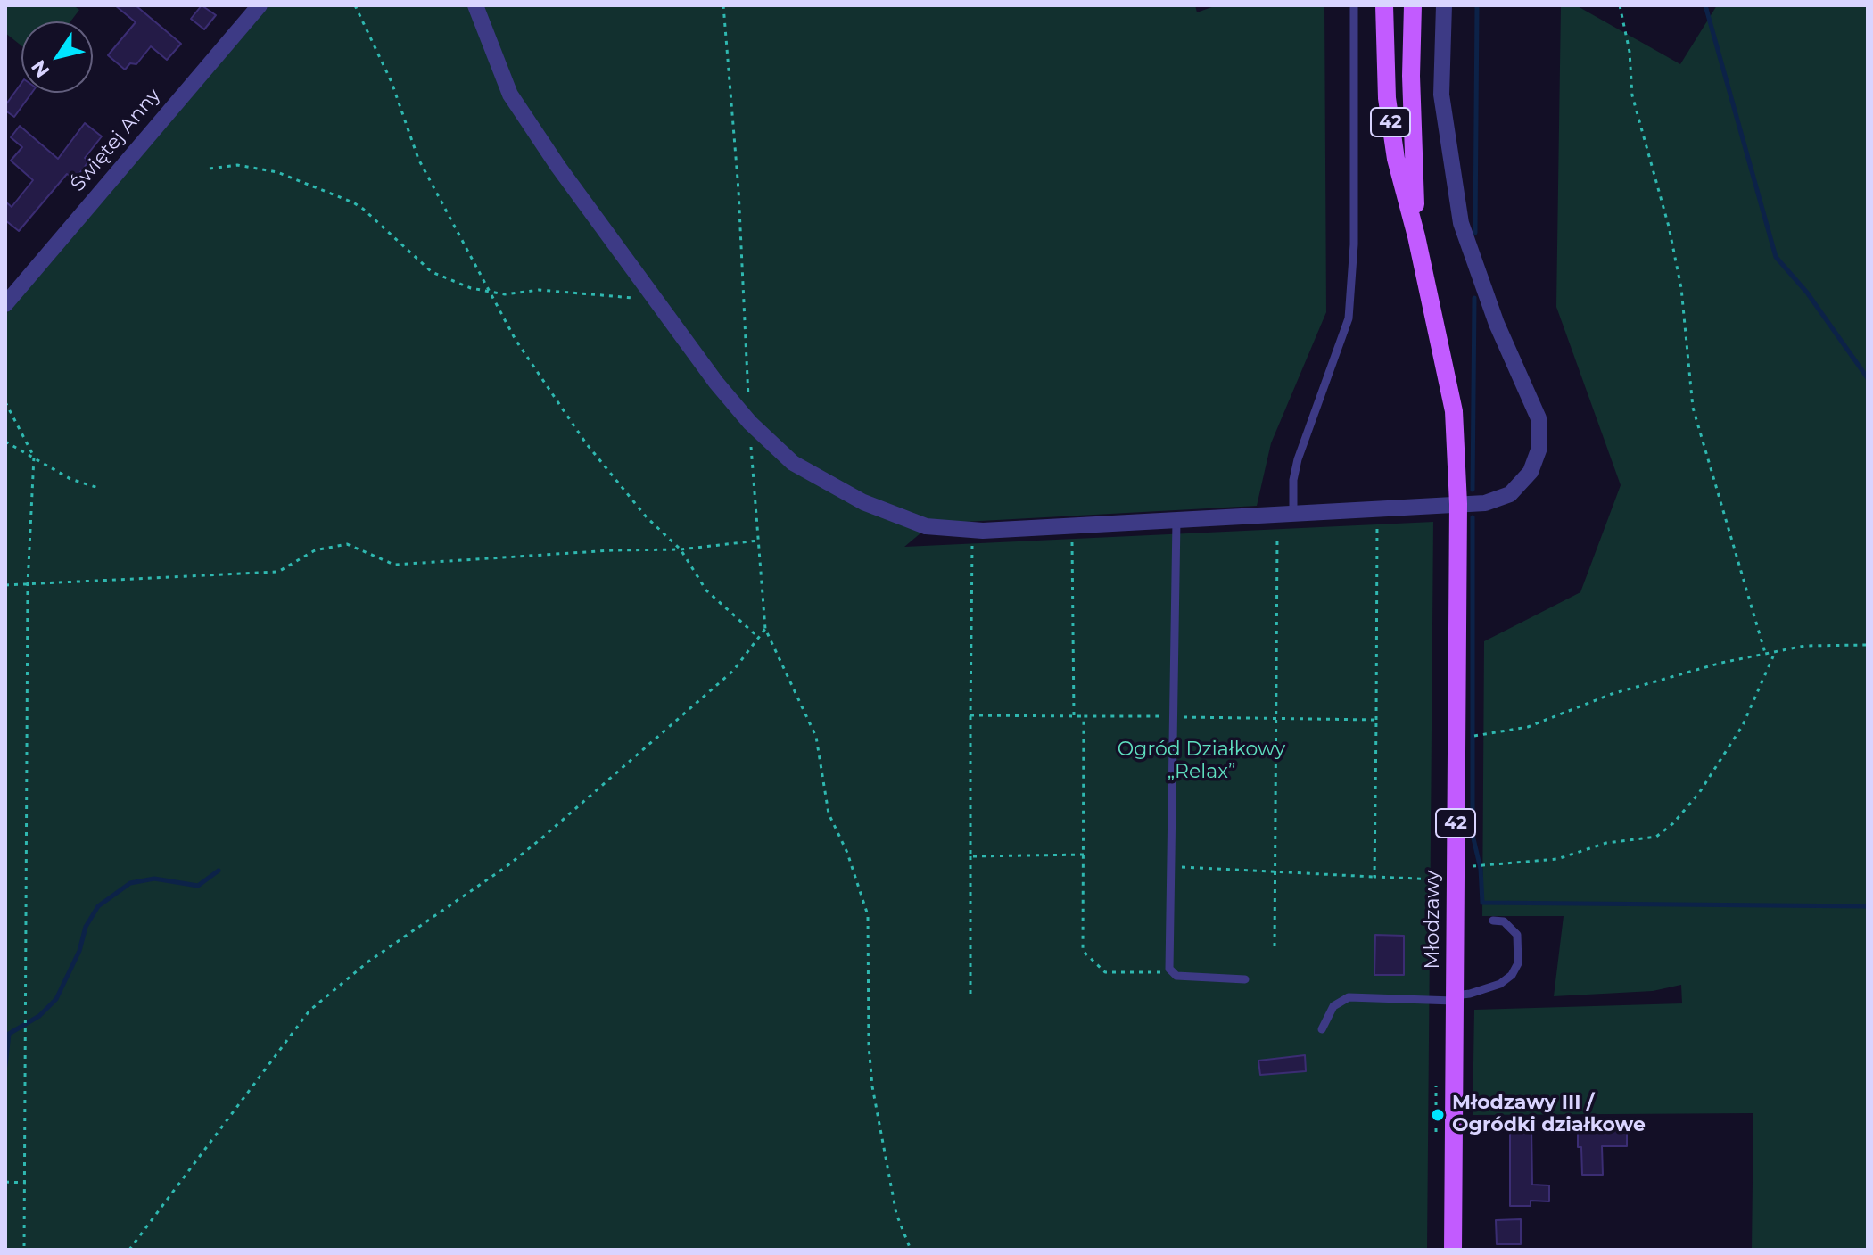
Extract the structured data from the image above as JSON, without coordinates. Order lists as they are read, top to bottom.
{
  "streets": {
    "main road": ["42", "Młodzawy"],
    "street": ["Świętej Anny"]
  },
  "crossings": [
    ["42", "Młodzawy"]
  ],
  "parks": ["Ogród Działkowy „Relax”"],
  "places": ["Młodzawy III / Ogródki działkowe"],
  "north": "bottom left"
}
